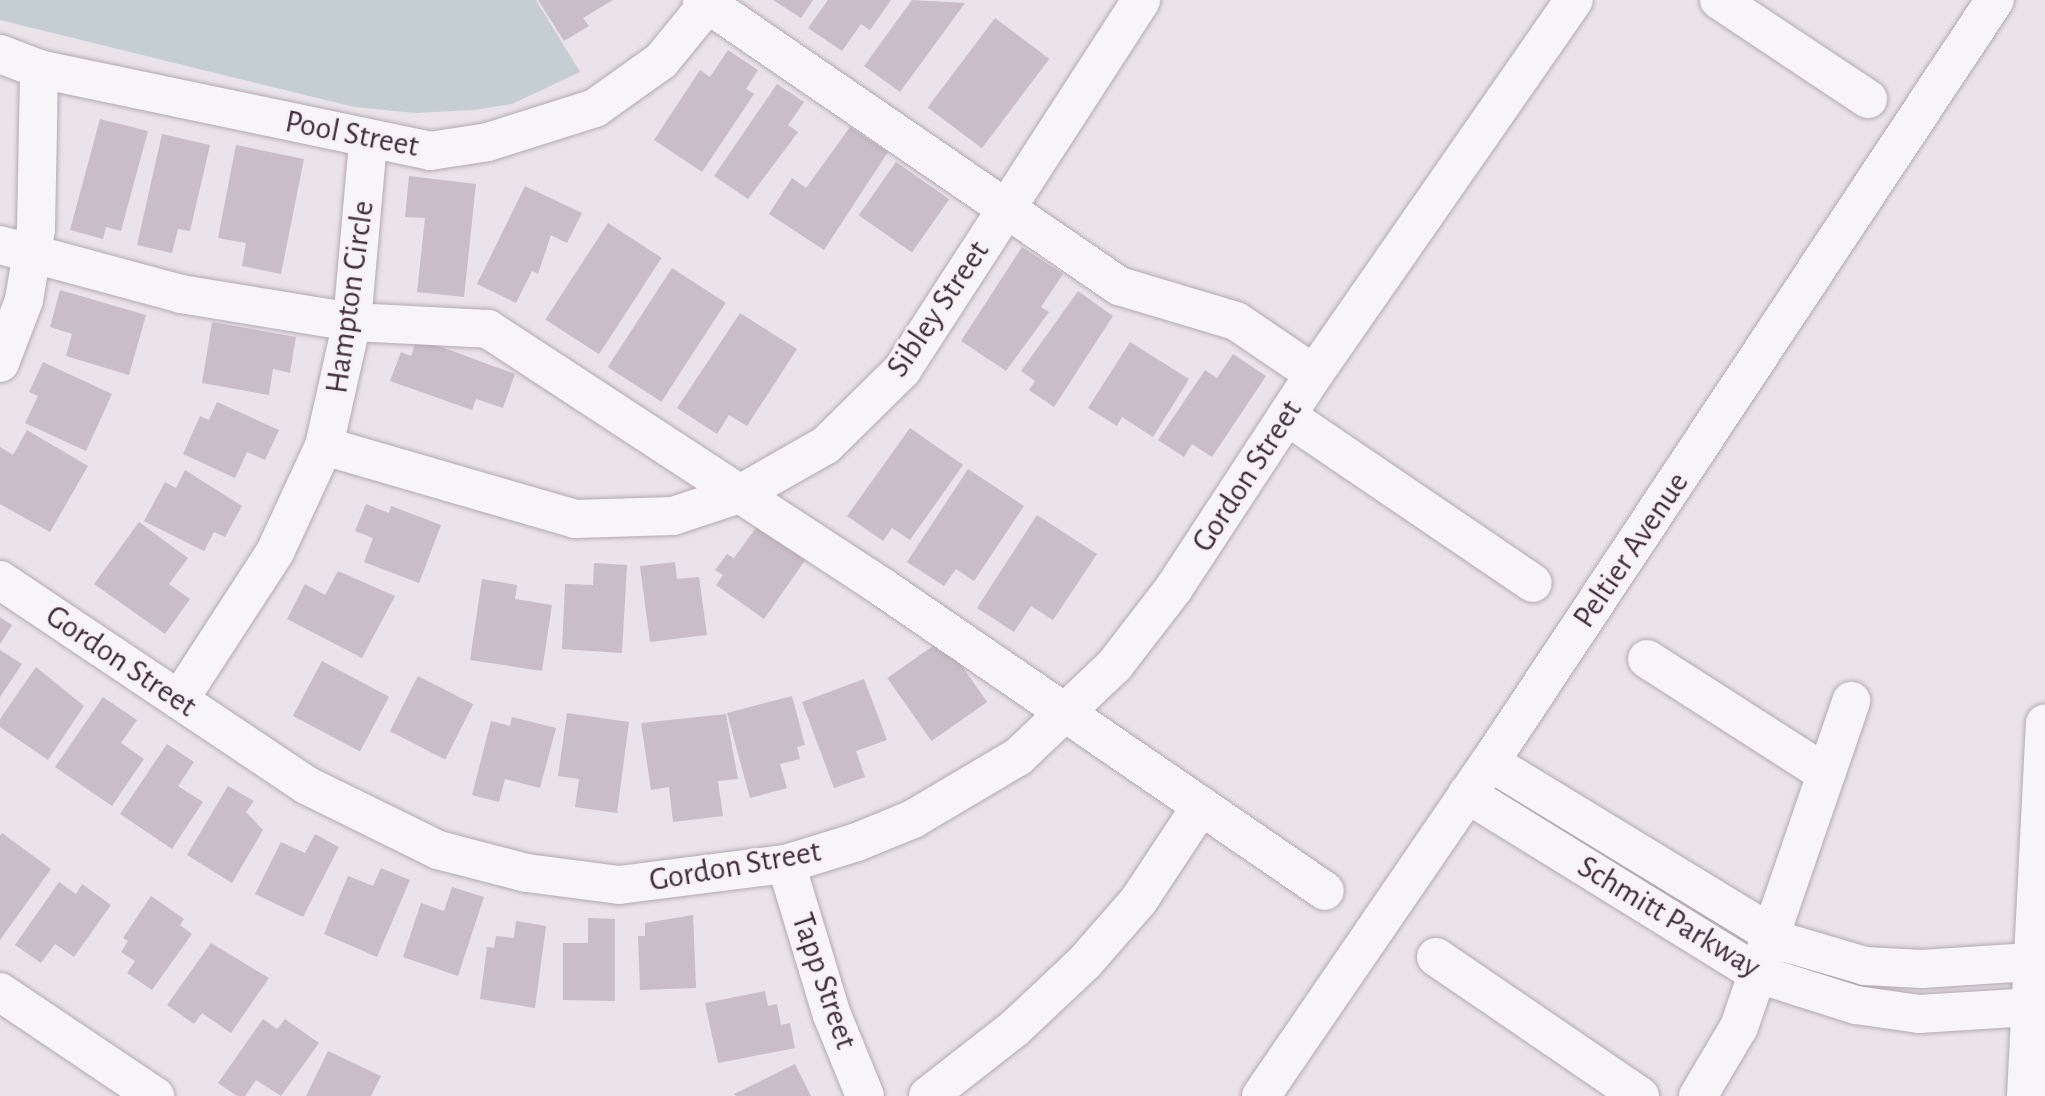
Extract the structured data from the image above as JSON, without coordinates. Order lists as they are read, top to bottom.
{
  "streets": {
    "street": [
      "Pool Street",
      "Hampton Circle",
      "Sibley Street",
      "Gordon Street",
      "Peltier Avenue",
      "Schmitt Parkway",
      "Tapp Street"
    ]
  },
  "crossings": [
    ["Pool Street", "Hampton Circle"],
    ["Hampton Circle", "Sibley Street"],
    ["Hampton Circle", "Gordon Street"],
    ["Gordon Street", "Tapp Street"],
    ["Peltier Avenue", "Schmitt Parkway"]
  ]
}
